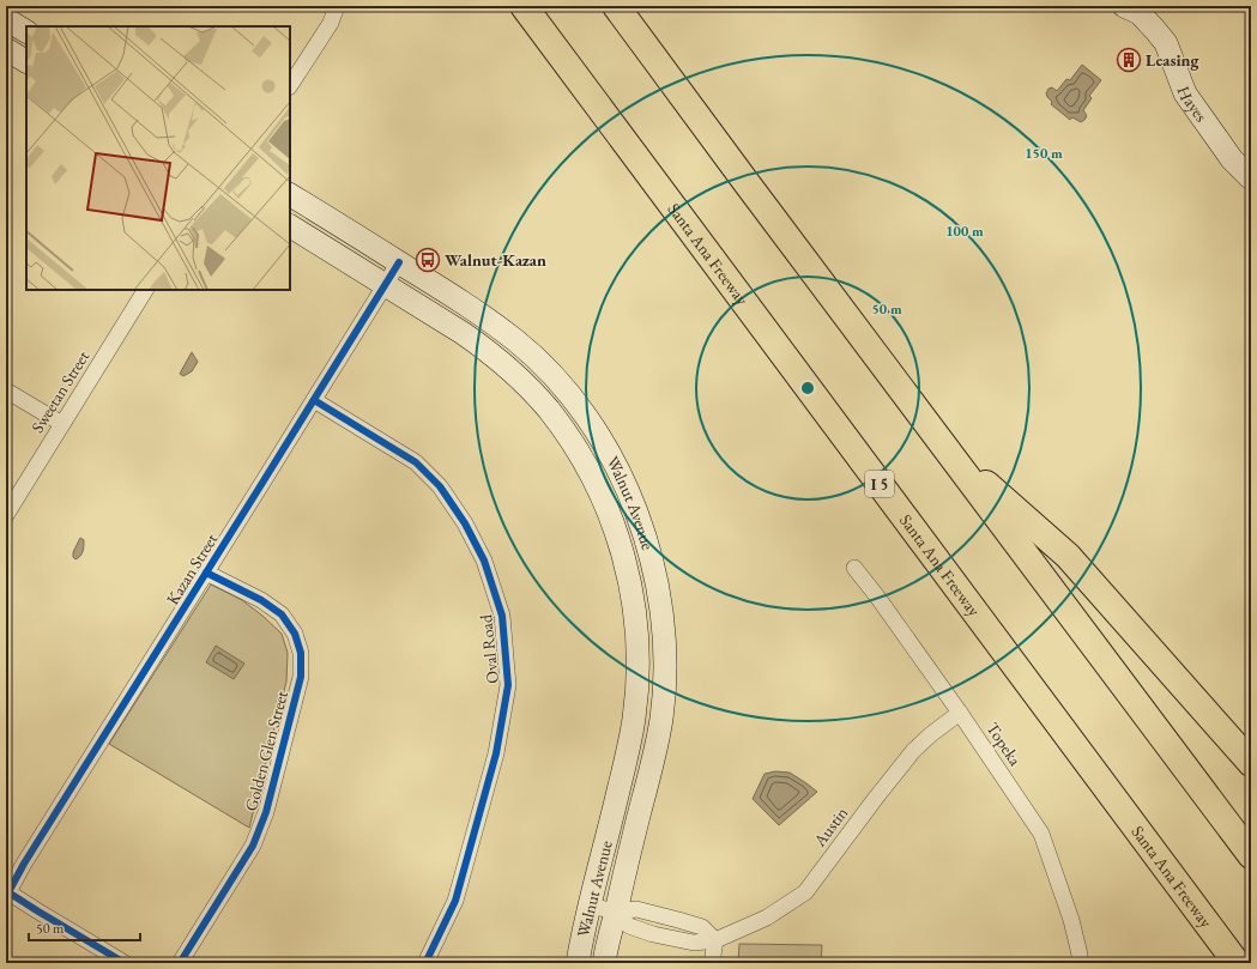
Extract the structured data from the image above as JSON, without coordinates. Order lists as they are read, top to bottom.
{
  "streets": {
    "highway": ["Santa Ana Freeway", "I 5"],
    "main road": ["Hayes", "Walnut Avenue"],
    "street": [
      "Sweetan Street",
      "Kazan Street",
      "Oval Road",
      "Topeka",
      "Golden Glen Street",
      "Austin"
    ]
  },
  "crossings": [
    ["Walnut Avenue", "Kazan Street"],
    ["Kazan Street", "Oval Road"],
    ["Kazan Street", "Golden Glen Street"],
    ["Topeka", "Austin"]
  ],
  "places": {
    "building": ["Leasing"],
    "bus stop": ["Walnut-Kazan"]
  },
  "scale_bar": "50 m",
  "rings": ["150 m", "100 m", "50 m"]
}
